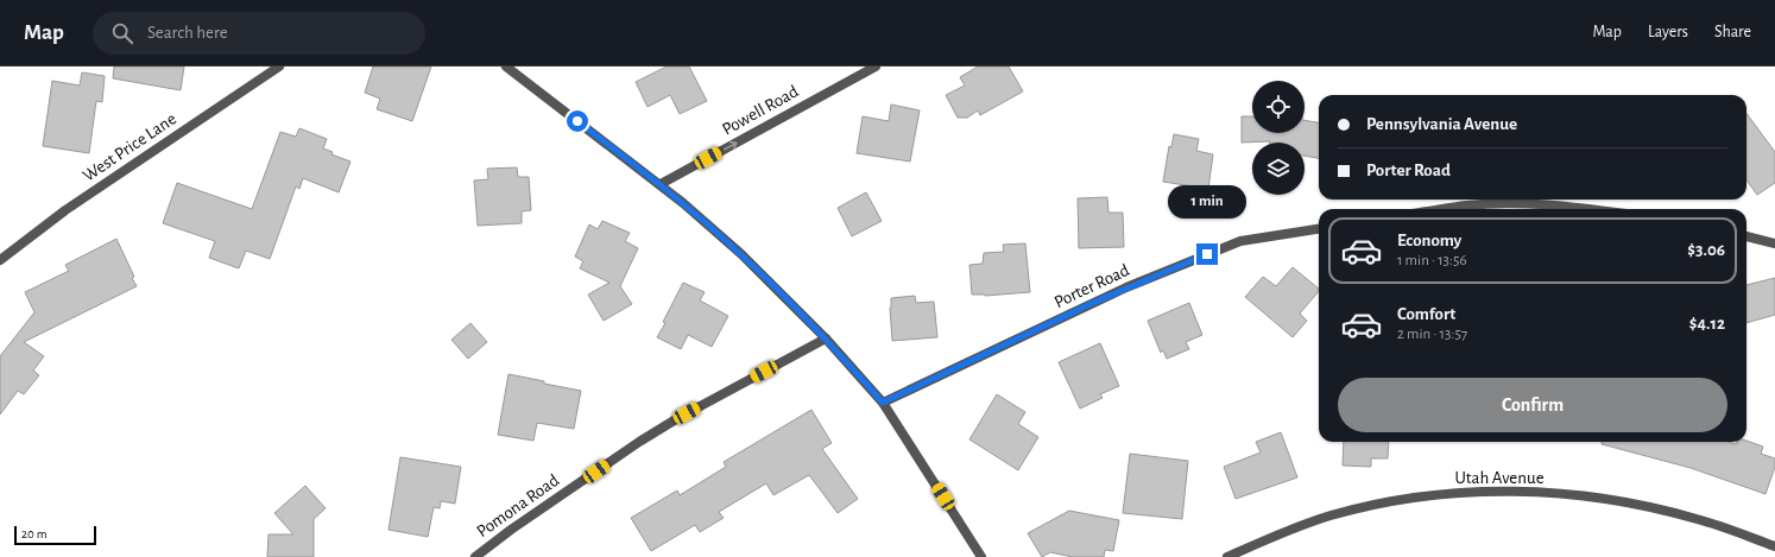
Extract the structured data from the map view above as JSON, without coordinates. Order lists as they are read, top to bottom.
{
  "streets": {
    "street": [
      "Powell Road",
      "West Price Lane",
      "Porter Road",
      "Utah Avenue",
      "Pomona Road"
    ]
  },
  "one_way": ["Powell Road"],
  "scale_bar": "20 m",
  "page": {
    "header": "Map",
    "search": "Search here",
    "nav": ["Map", "Layers", "Share"],
    "banner": ["Pennsylvania Avenue", "Porter Road"],
    "bubble": "1 min",
    "list": [
      {
        "name": "Economy",
        "note": "1 min · 13:56",
        "value": "$3.06"
      },
      {
        "name": "Comfort",
        "note": "2 min · 13:57",
        "value": "$4.12"
      }
    ],
    "buttons": "Confirm",
    "scale": "20 m"
  }
}
